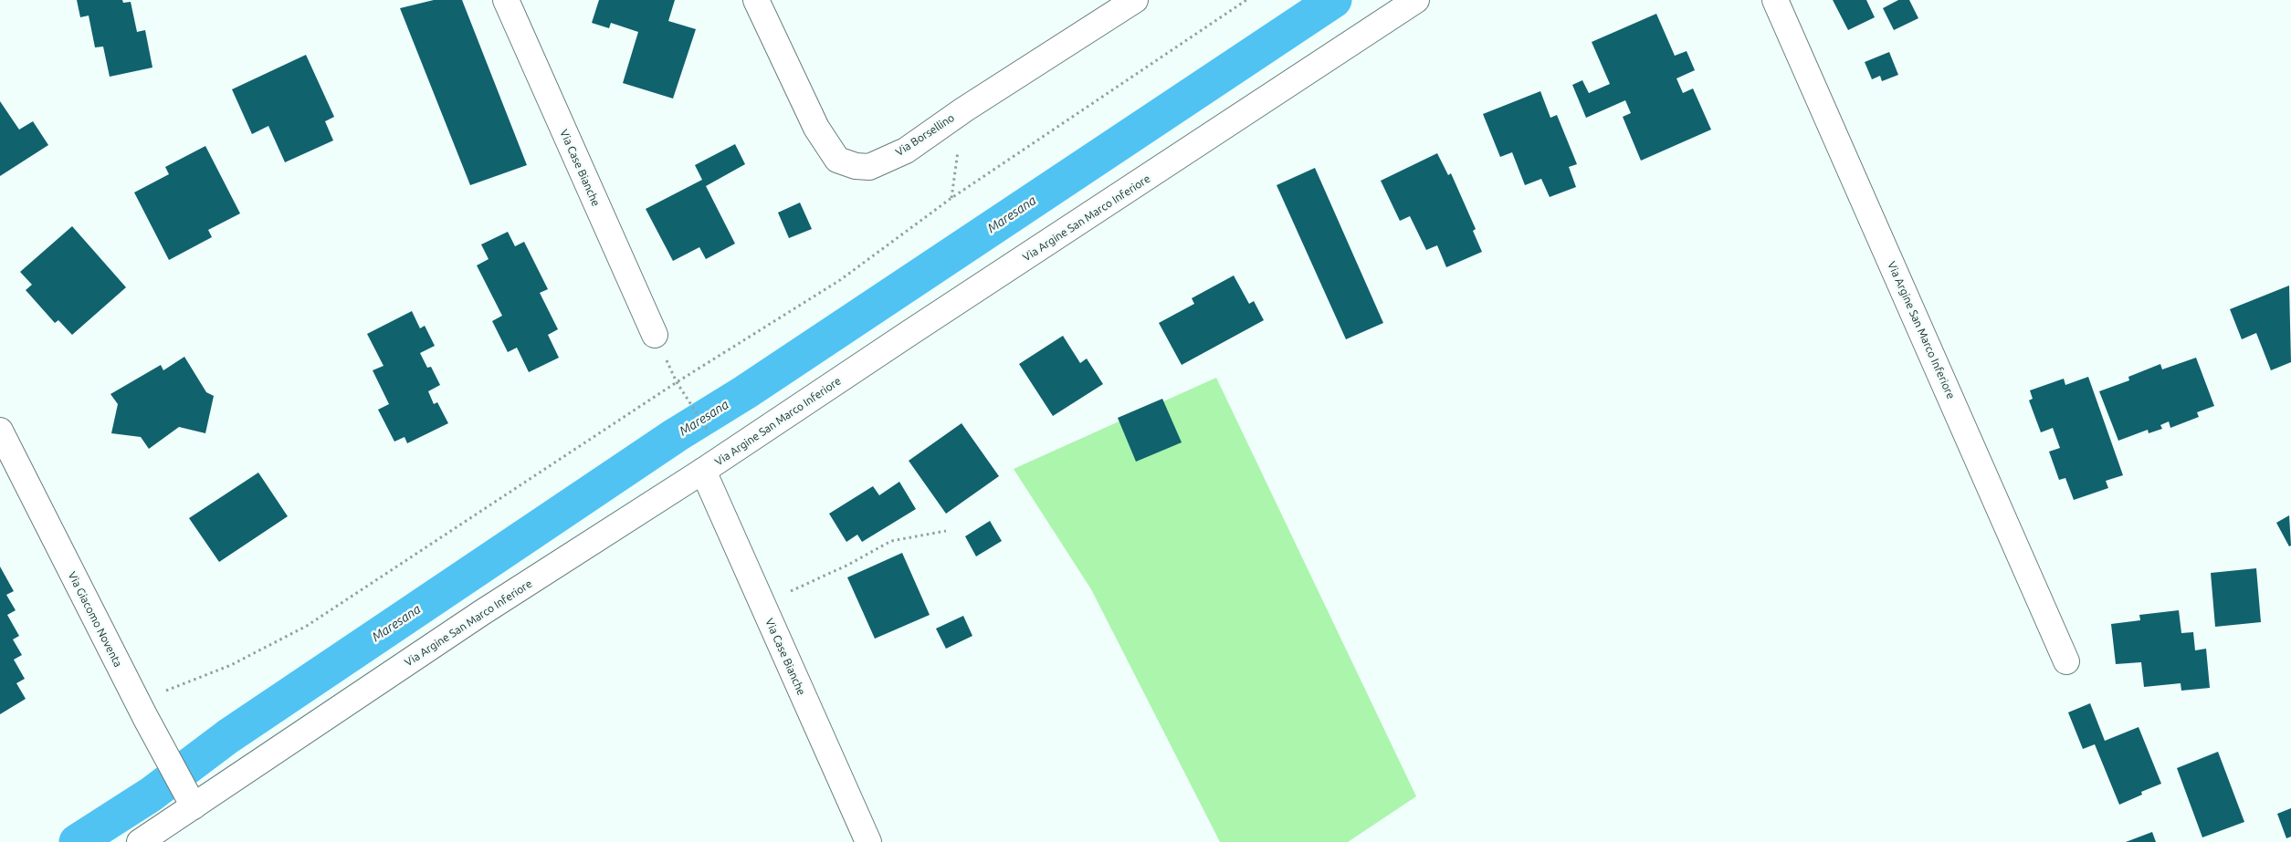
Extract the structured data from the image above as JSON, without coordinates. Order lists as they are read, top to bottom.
{
  "streets": {
    "street": [
      "Via Borsellino",
      "Via Case Bianche",
      "Via Argine San Marco Inferiore",
      "Via Giacomo Noventa"
    ]
  },
  "crossings": [
    ["Via Case Bianche", "Via Argine San Marco Inferiore"],
    ["Via Argine San Marco Inferiore", "Via Giacomo Noventa"]
  ],
  "water": ["Maresana"]
}
